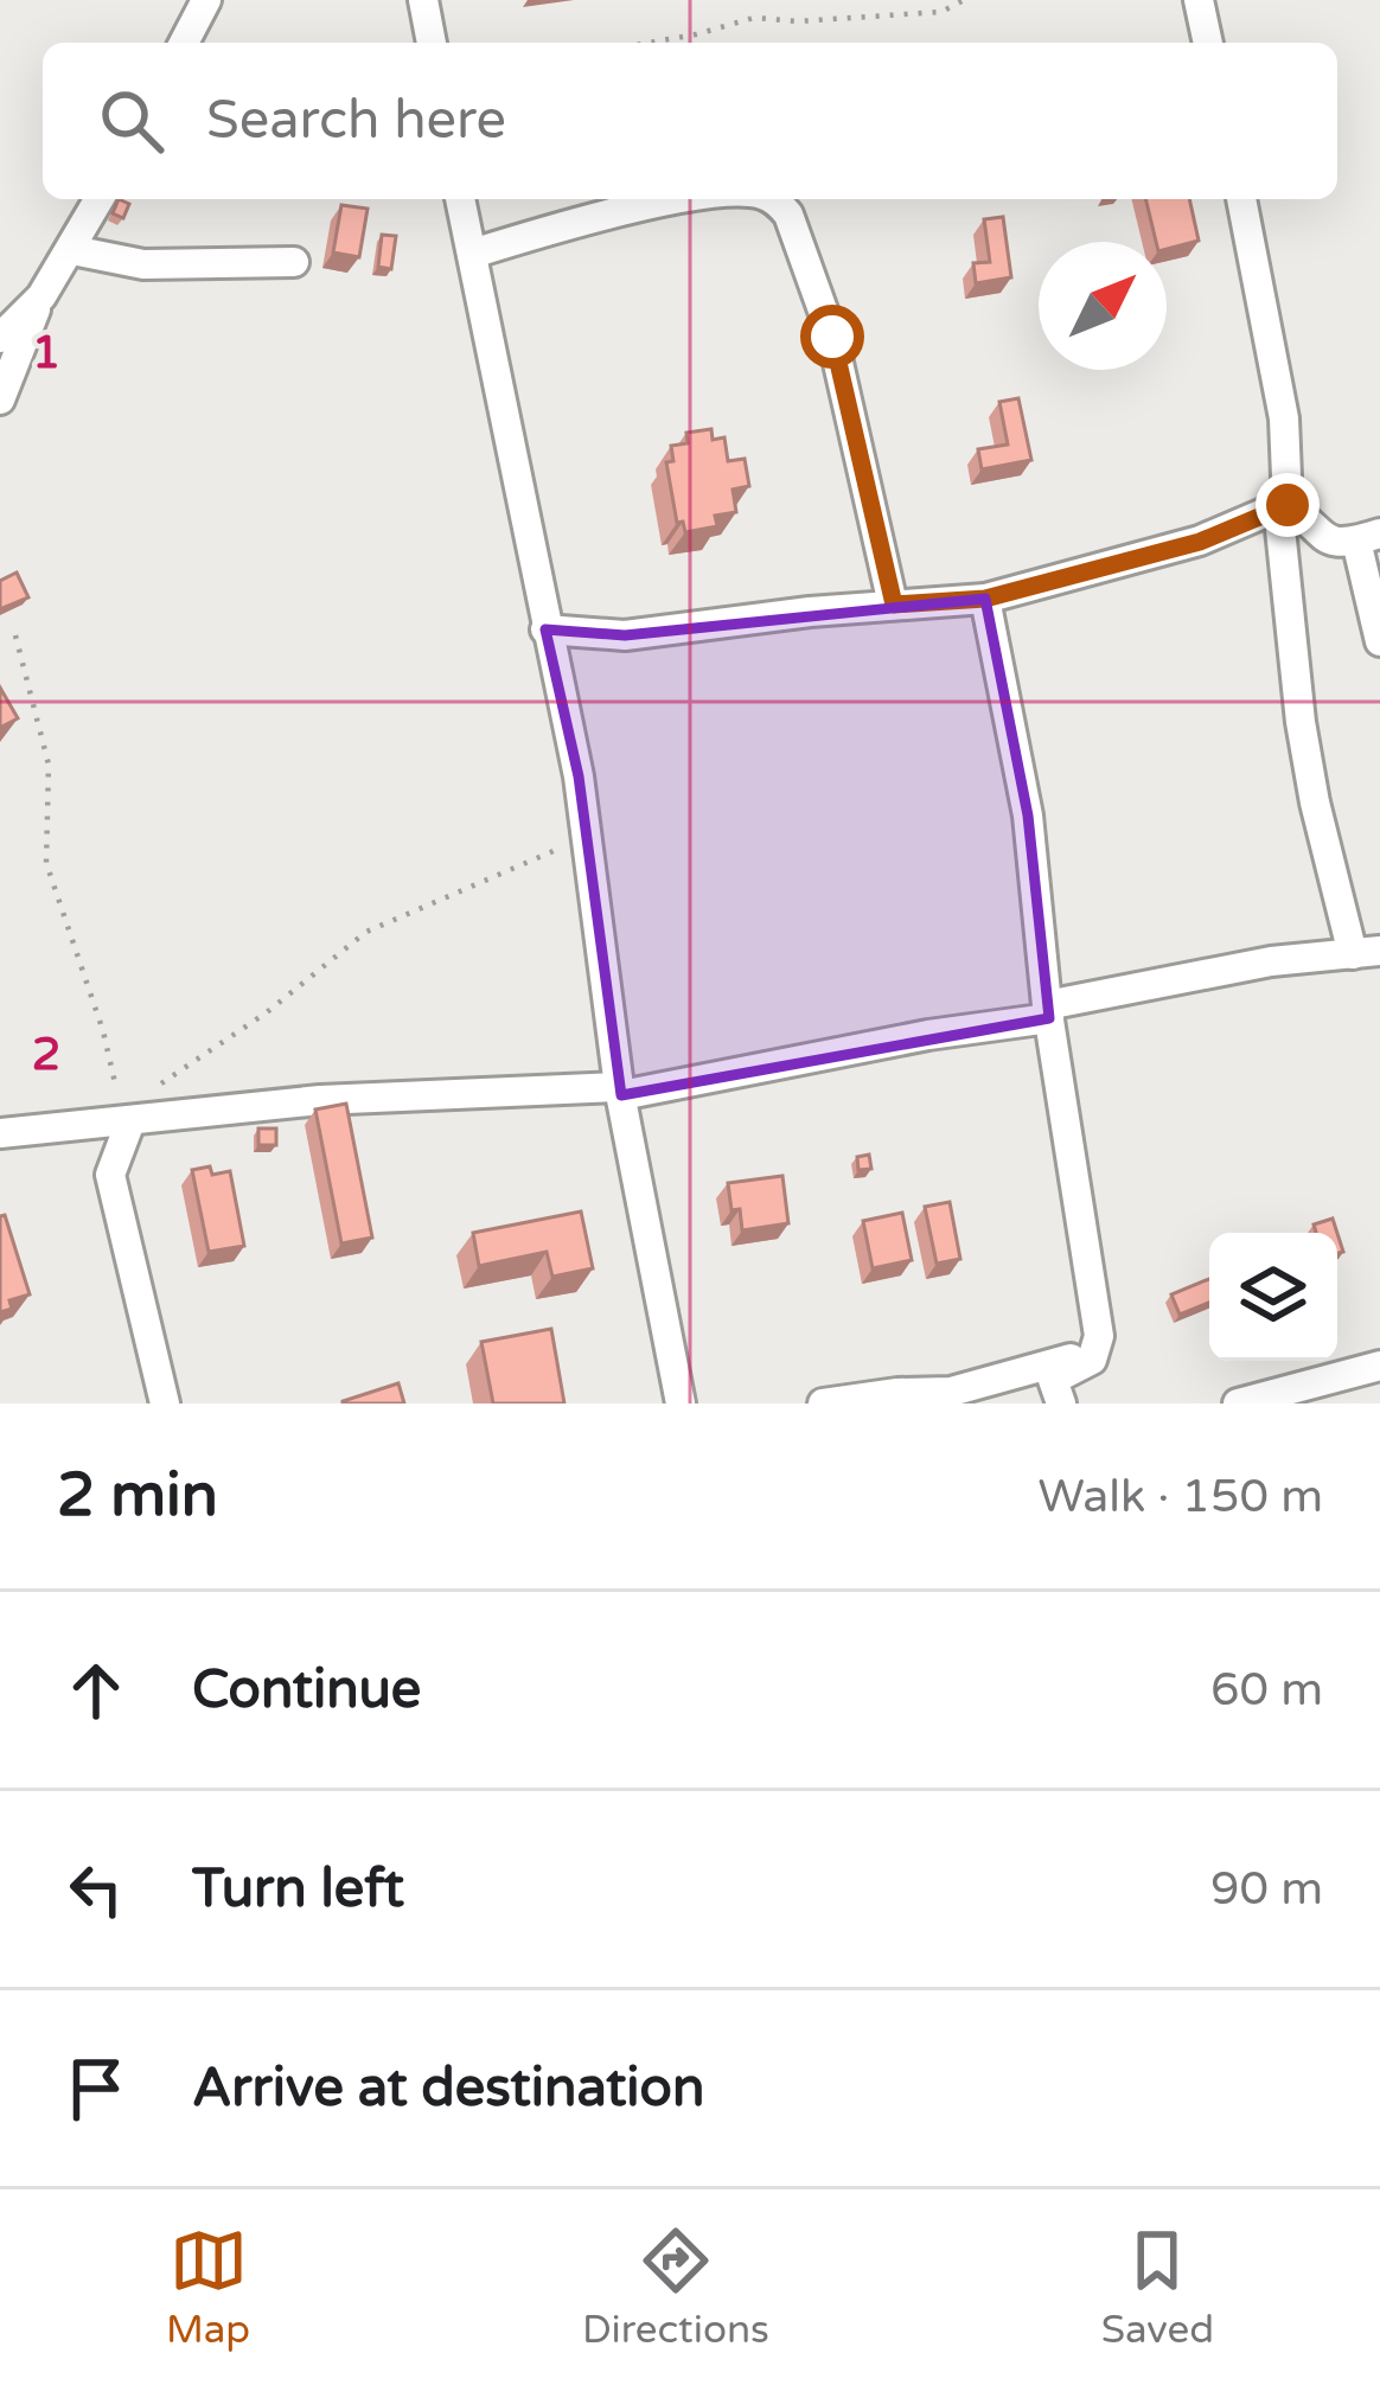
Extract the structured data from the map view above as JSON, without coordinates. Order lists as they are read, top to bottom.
{
  "north": "top right",
  "page": {
    "search": "Search here",
    "heading": ["2 min", "Walk · 150 m"],
    "list": [
      ["Continue", "60 m"],
      ["Turn left", "90 m"],
      "Arrive at destination"
    ],
    "nav": ["Map", "Directions", "Saved"]
  },
  "grid": {
    "rows": ["1", "2"]
  }
}
